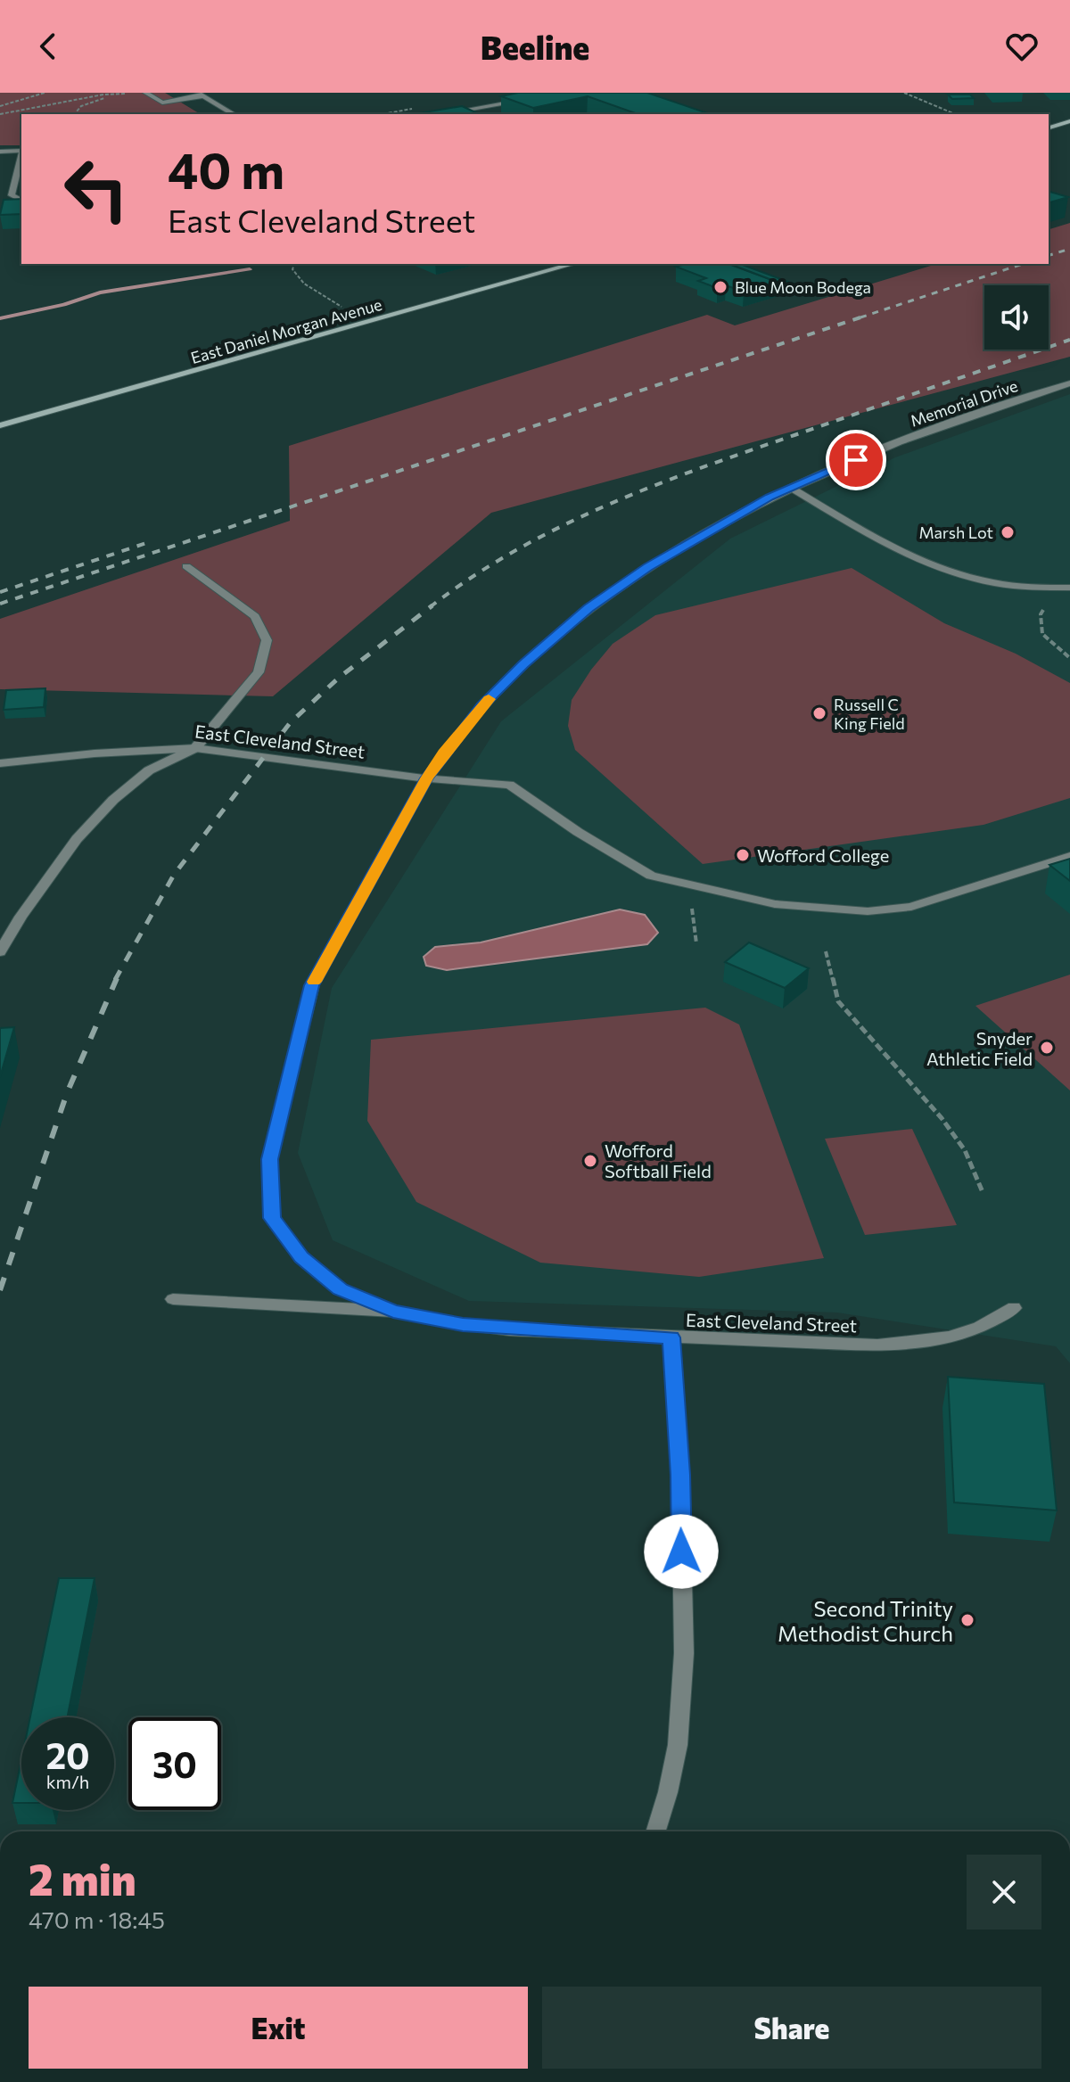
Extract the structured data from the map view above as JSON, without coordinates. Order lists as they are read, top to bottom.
{
  "streets": {
    "main road": ["East Daniel Morgan Avenue"],
    "street": ["Memorial Drive", "East Cleveland Street"]
  },
  "crossings": [
    ["Memorial Drive", "East Cleveland Street"]
  ],
  "places": [
    "Blue Moon Bodega",
    "Marsh Lot",
    "Russell C King Field",
    "Wofford College",
    "Snyder Athletic Field",
    "Wofford Softball Field",
    "Second Trinity Methodist Church"
  ],
  "page": {
    "header": "Beeline",
    "turn": ["40 m", "East Cleveland Street"],
    "speed": "20 km/h",
    "limit": "30",
    "heading": ["2 min", "470 m · 18:45"],
    "buttons": ["Exit", "Share"]
  }
}
